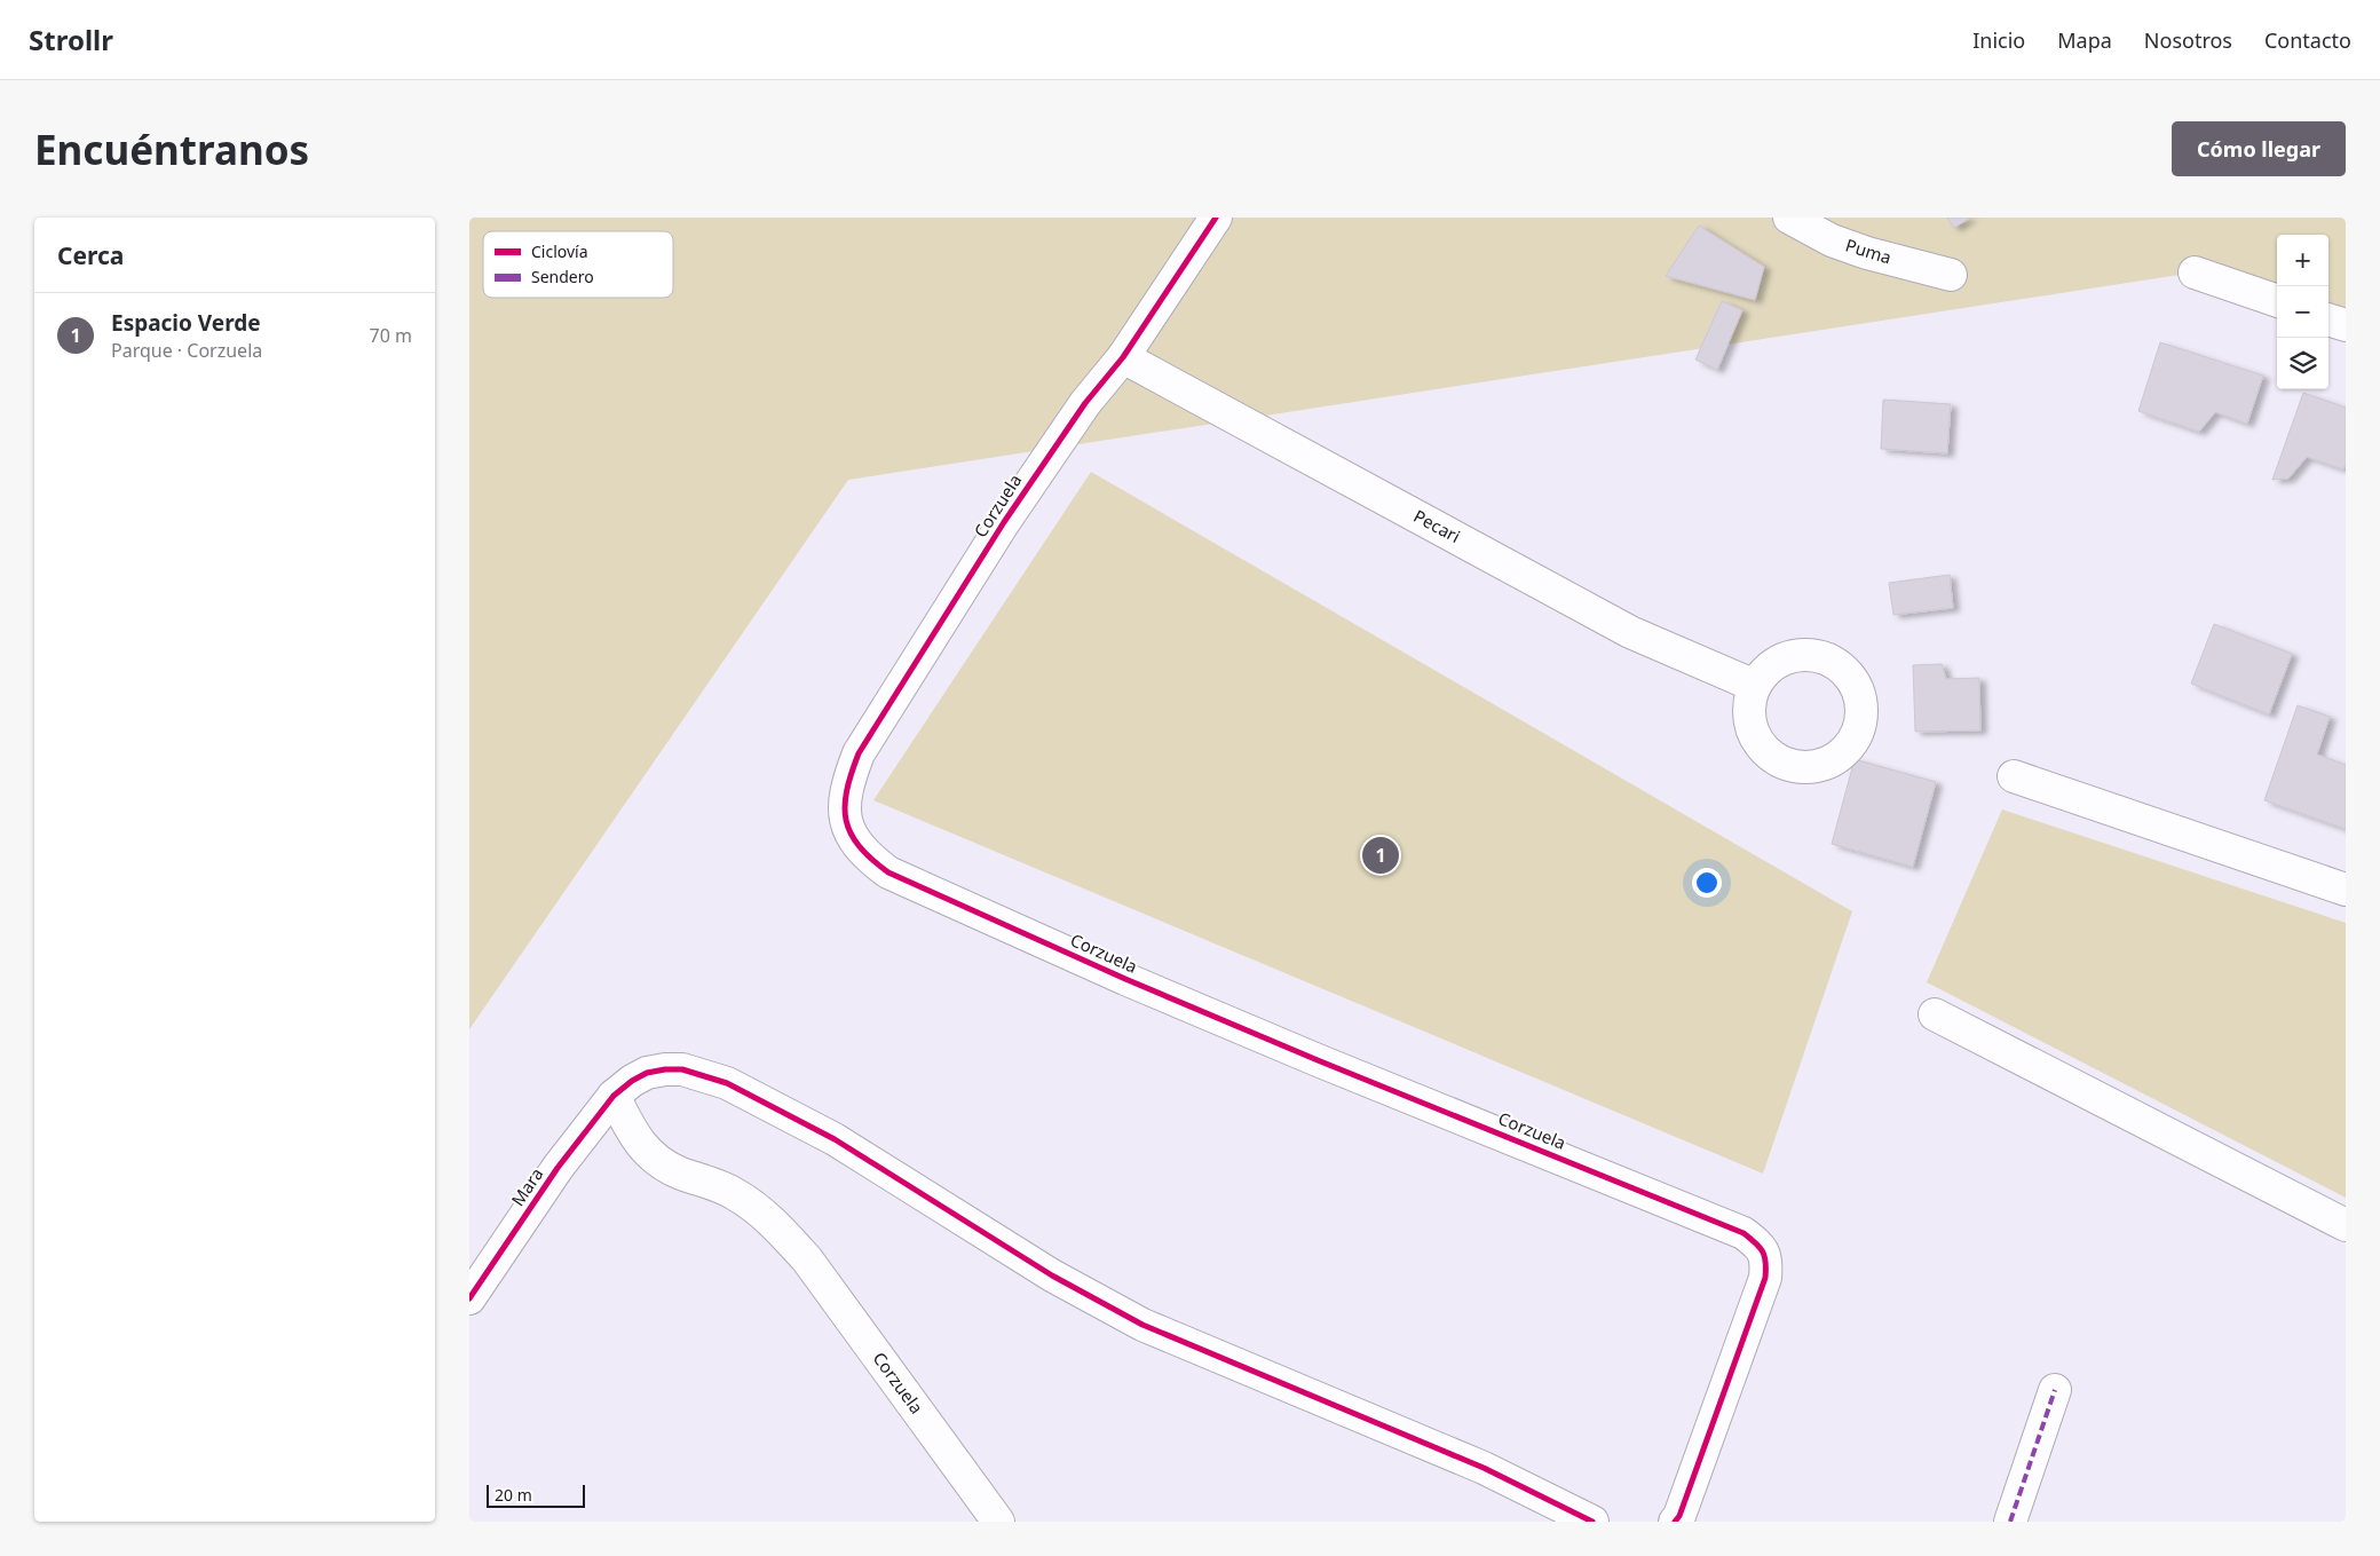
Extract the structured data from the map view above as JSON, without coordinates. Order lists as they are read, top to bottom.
{
  "streets": {
    "street": [
      "Puma",
      "Corzuela",
      "Pecari",
      "Mara"
    ]
  },
  "crossings": [
    ["Corzuela", "Pecari"],
    ["Corzuela", "Mara"]
  ],
  "legend": ["Ciclovía", "Sendero"],
  "scale_bar": "20 m",
  "page": {
    "header": "Strollr",
    "nav": [
      "Inicio",
      "Mapa",
      "Nosotros",
      "Contacto"
    ],
    "buttons": "Cómo llegar",
    "title": "Encuéntranos",
    "heading": "Cerca",
    "map_buttons": ["+", "−"],
    "list": [
      {
        "mark": "1",
        "name": "Espacio Verde",
        "note": "Parque · Corzuela",
        "value": "70 m"
      }
    ],
    "pins": "1",
    "scale": "20 m"
  }
}
